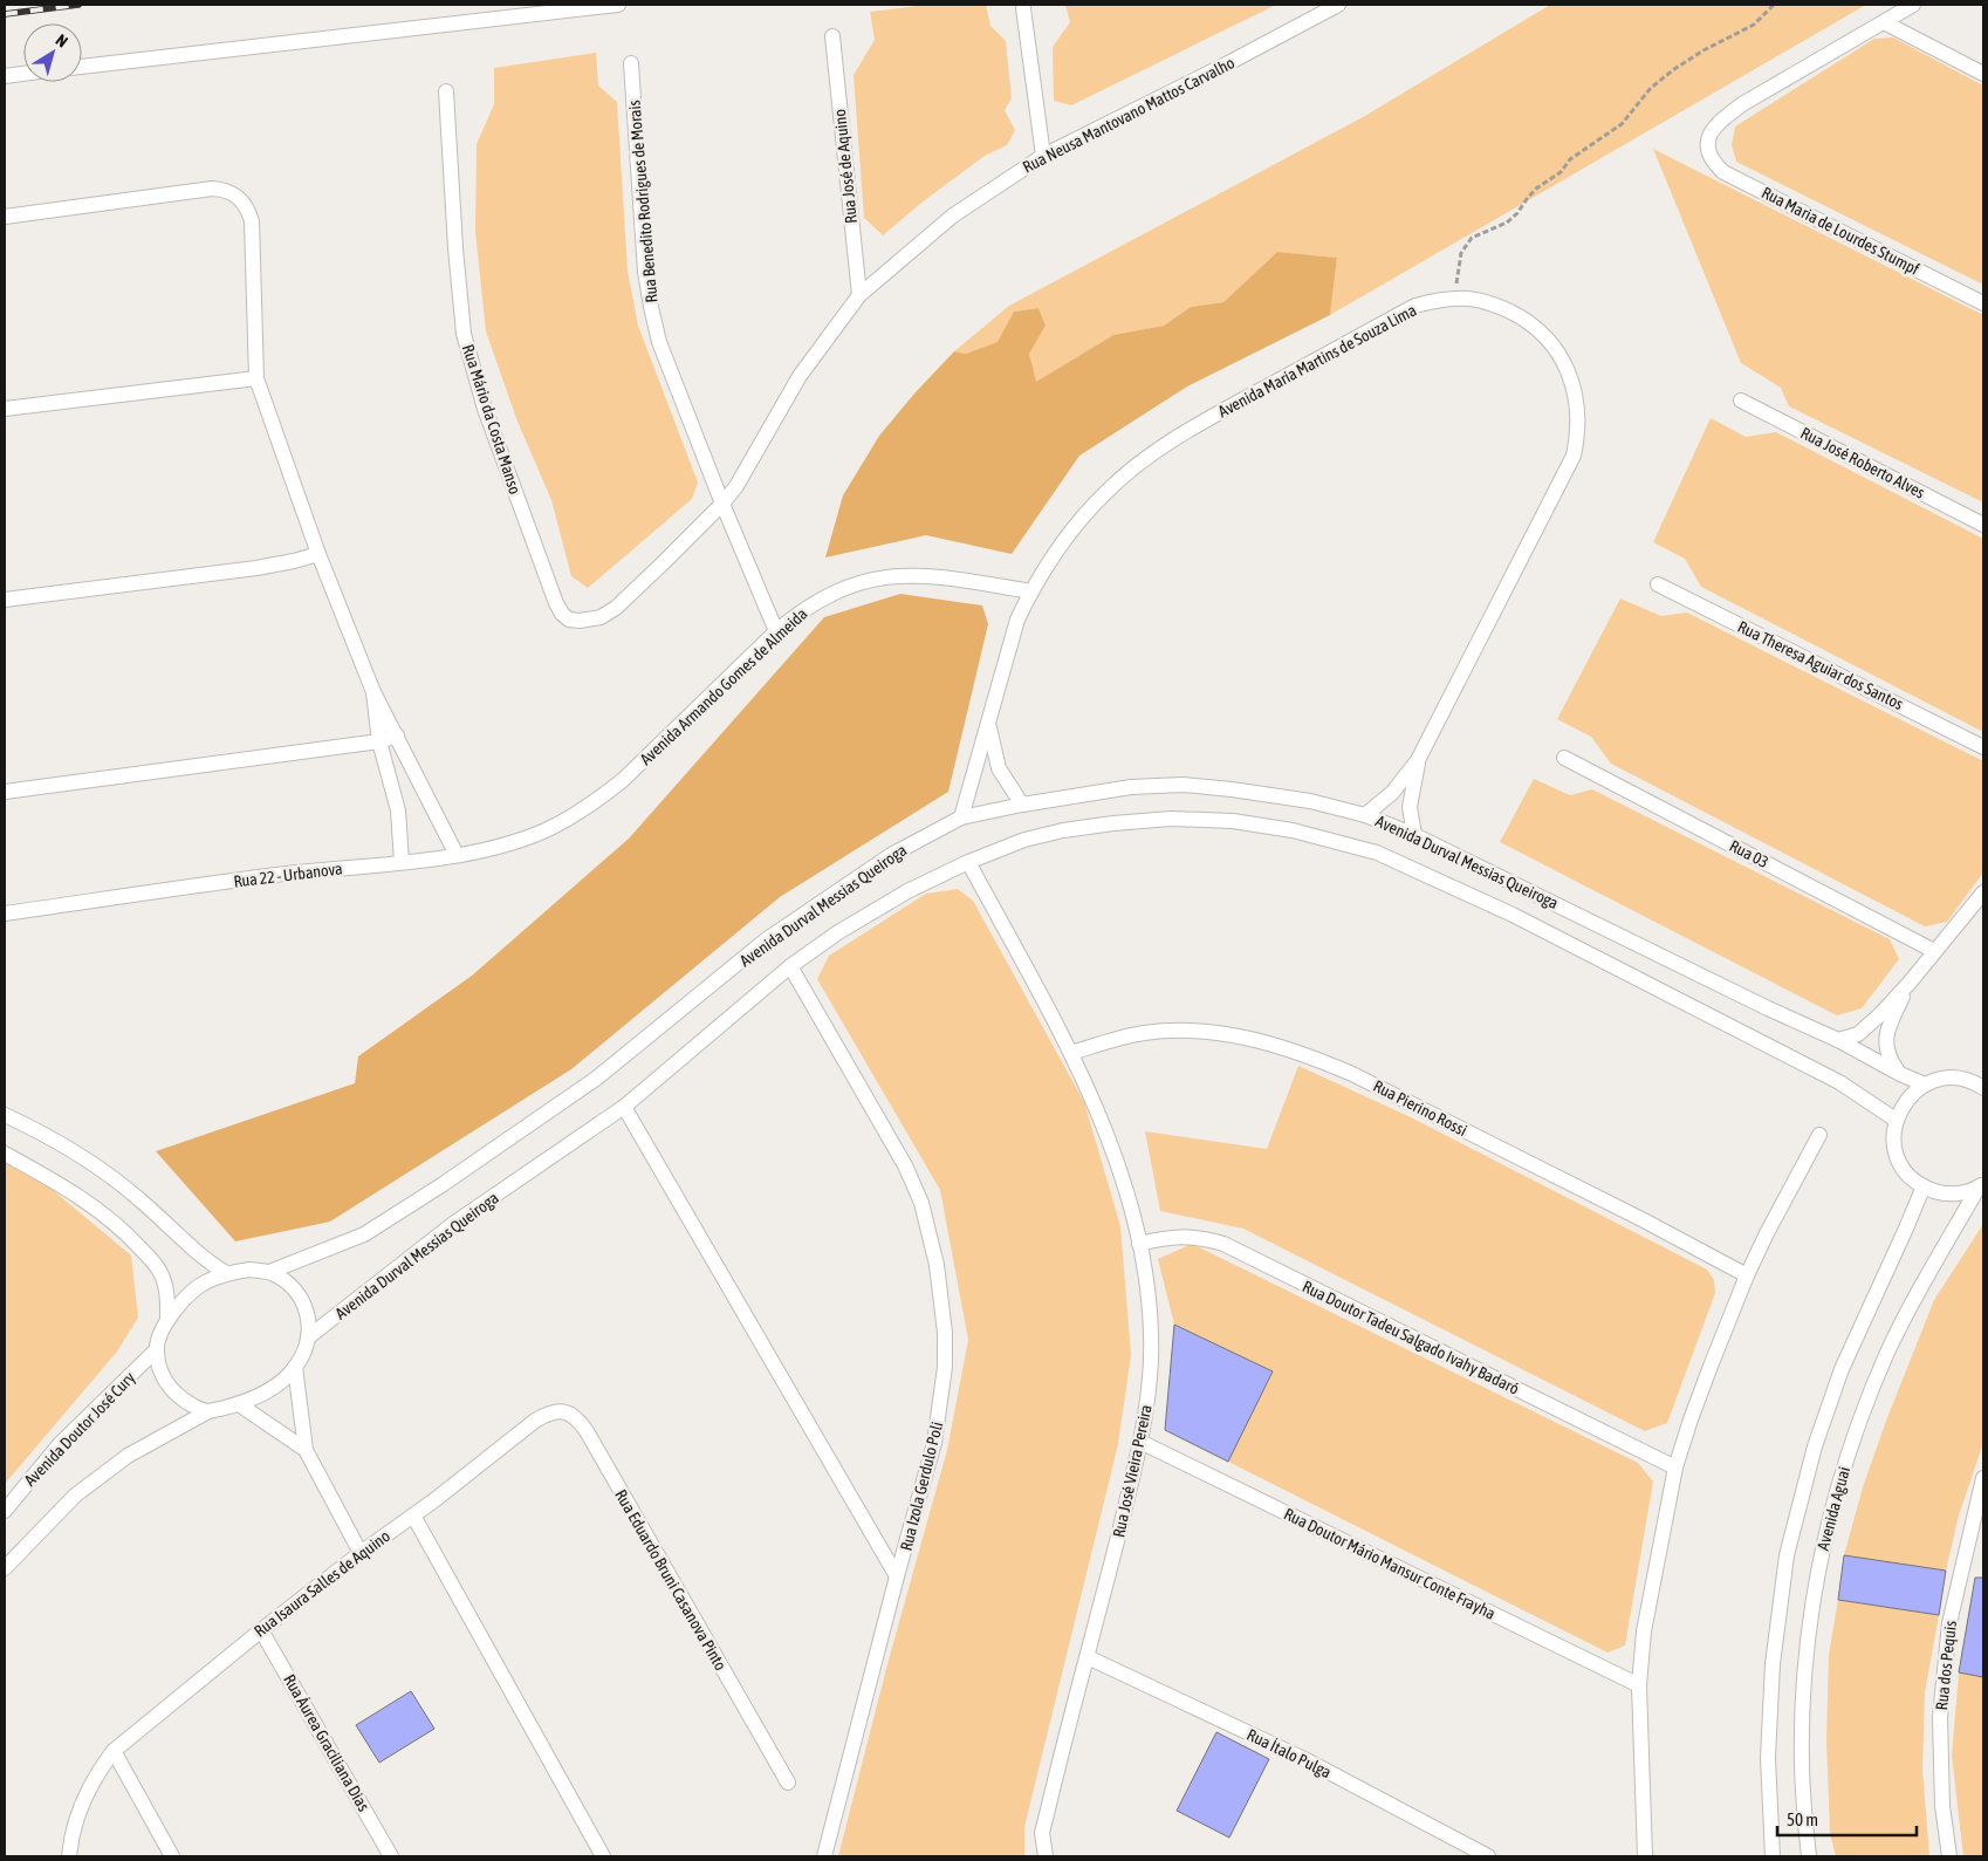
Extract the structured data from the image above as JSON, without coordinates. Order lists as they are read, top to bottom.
{
  "streets": {
    "street": [
      "Rua Neusa Mantovano Mattos Carvalho",
      "Rua José de Aquino",
      "Rua Benedito Rodrigues de Morais",
      "Rua Maria de Lourdes Stumpf",
      "Avenida Maria Martins de Souza Lima",
      "Rua Mário da Costa Manso",
      "Rua José Roberto Alves",
      "Rua Theresa Aguiar dos Santos",
      "Avenida Armando Gomes de Almeida",
      "Rua 03",
      "Avenida Durval Messias Queiroga",
      "Rua 22 - Urbanova",
      "Rua Pierino Rossi",
      "Rua Doutor Tadeu Salgado Ivahy Badaró",
      "Avenida Doutor José Cury",
      "Rua José Vieira Pereira",
      "Rua Izola Gerdulo Poli",
      "Avenida Aguai",
      "Rua Doutor Mário Mansur Conte Frayha",
      "Rua Eduardo Bruni Casanova Pinto",
      "Rua Isaura Salles de Aquino",
      "Rua dos Pequis",
      "Rua Áurea Graciliana Dias",
      "Rua Ítalo Pulga"
    ]
  },
  "crossings": [
    ["Rua Neusa Mantovano Mattos Carvalho", "Rua José de Aquino"],
    ["Rua Neusa Mantovano Mattos Carvalho", "Rua Benedito Rodrigues de Morais"],
    ["Rua Neusa Mantovano Mattos Carvalho", "Rua Mário da Costa Manso"],
    ["Rua Benedito Rodrigues de Morais", "Avenida Armando Gomes de Almeida"],
    ["Avenida Maria Martins de Souza Lima", "Avenida Armando Gomes de Almeida"],
    ["Avenida Maria Martins de Souza Lima", "Avenida Durval Messias Queiroga"],
    ["Avenida Armando Gomes de Almeida", "Rua 22 - Urbanova"],
    ["Avenida Durval Messias Queiroga", "Avenida Doutor José Cury"],
    ["Avenida Durval Messias Queiroga", "Rua José Vieira Pereira"],
    ["Avenida Durval Messias Queiroga", "Rua Izola Gerdulo Poli"],
    ["Rua Pierino Rossi", "Rua José Vieira Pereira"],
    ["Rua Doutor Tadeu Salgado Ivahy Badaró", "Rua José Vieira Pereira"],
    ["Rua José Vieira Pereira", "Rua Doutor Mário Mansur Conte Frayha"],
    ["Rua José Vieira Pereira", "Rua Ítalo Pulga"],
    ["Rua Eduardo Bruni Casanova Pinto", "Rua Isaura Salles de Aquino"],
    ["Rua Isaura Salles de Aquino", "Rua Áurea Graciliana Dias"]
  ],
  "scale_bar": "50 m",
  "north": "top right"
}
